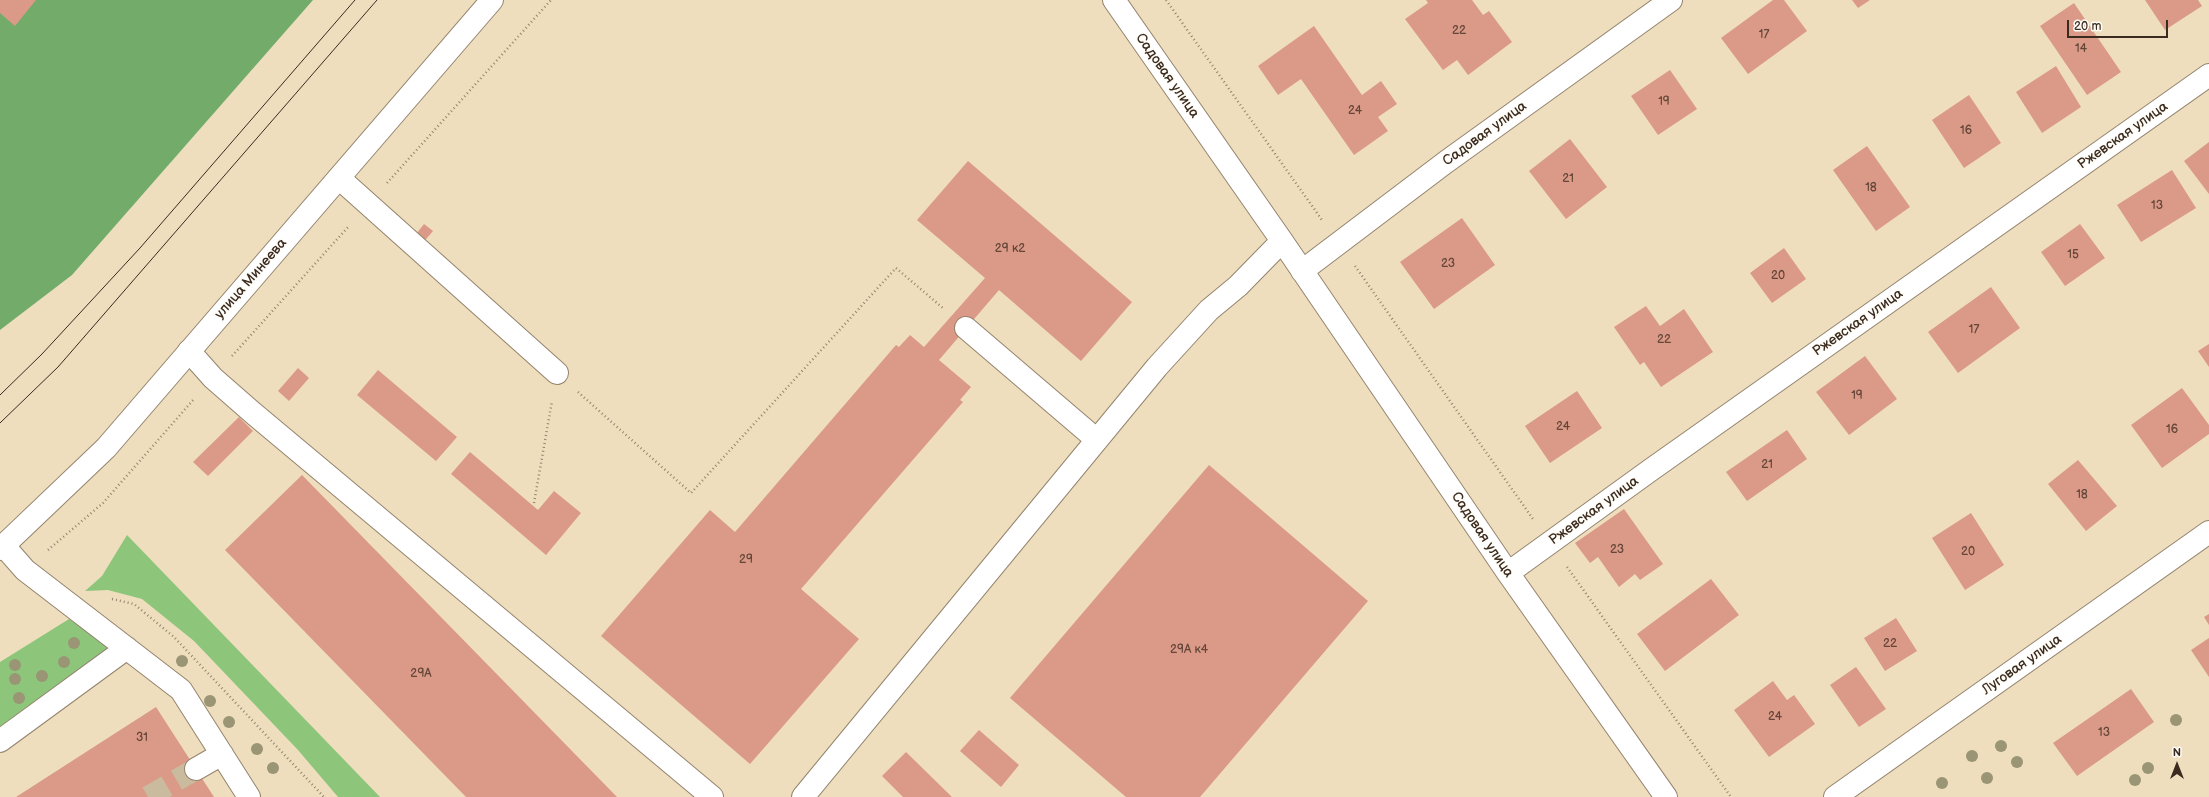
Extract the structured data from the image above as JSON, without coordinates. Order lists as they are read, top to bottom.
{
  "streets": {
    "street": [
      "Садовая улица",
      "Ржевская улица",
      "улица Минеева",
      "Луговая улица"
    ]
  },
  "crossings": [
    ["Садовая улица", "Ржевская улица"]
  ],
  "house_numbers": [
    "22",
    "17",
    "14",
    "19",
    "24",
    "16",
    "21",
    "18",
    "13",
    "29 к2",
    "15",
    "23",
    "20",
    "17",
    "22",
    "19",
    "24",
    "16",
    "21",
    "18",
    "23",
    "20",
    "29",
    "22",
    "29А к4",
    "29А",
    "24",
    "13",
    "31"
  ],
  "scale_bar": "20 m",
  "north": "top"
}
